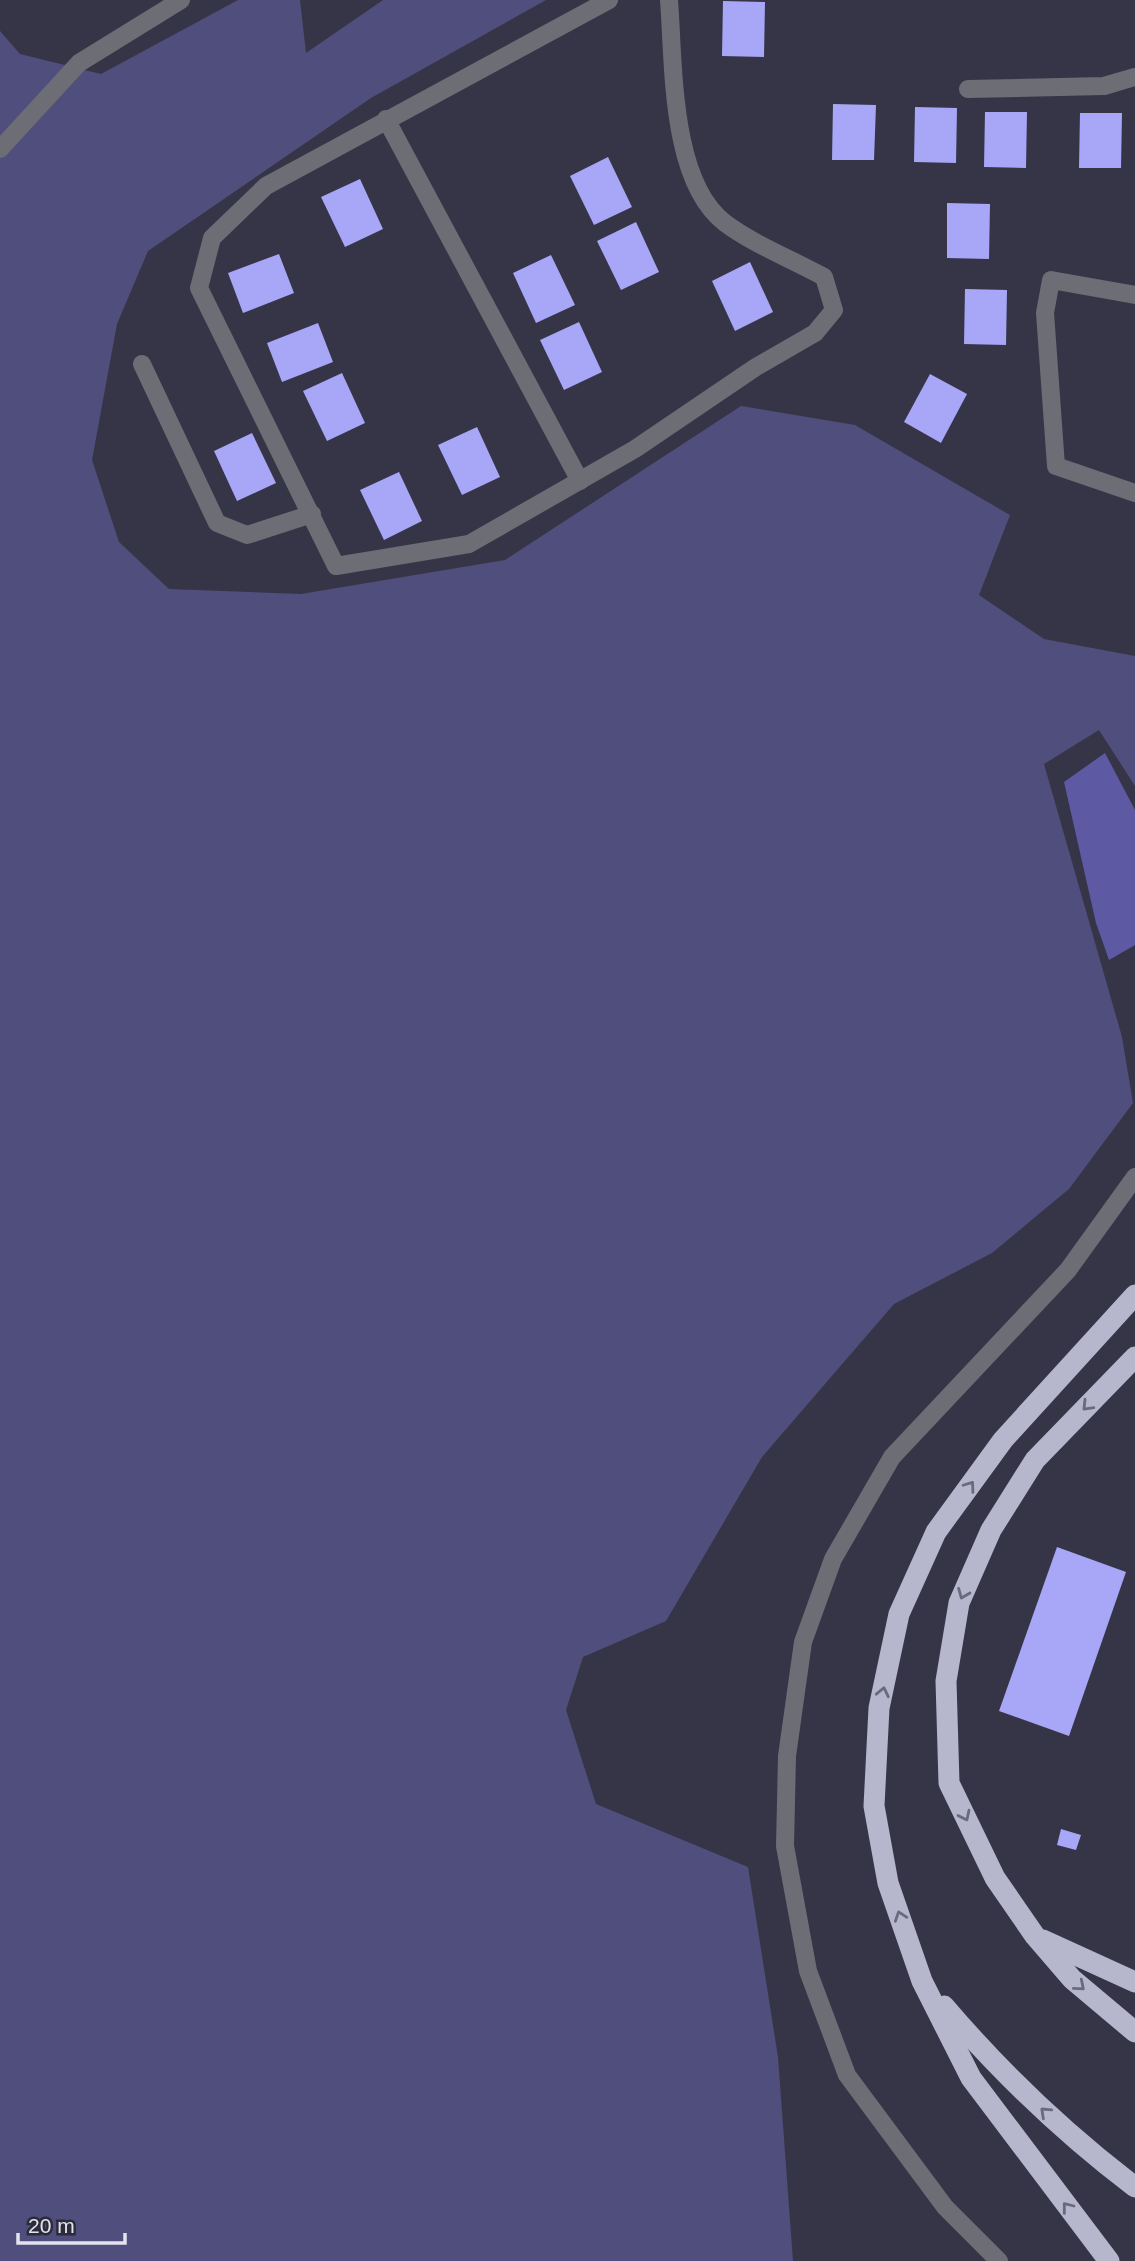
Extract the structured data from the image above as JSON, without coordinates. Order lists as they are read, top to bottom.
{
  "scale_bar": "20 m"
}
